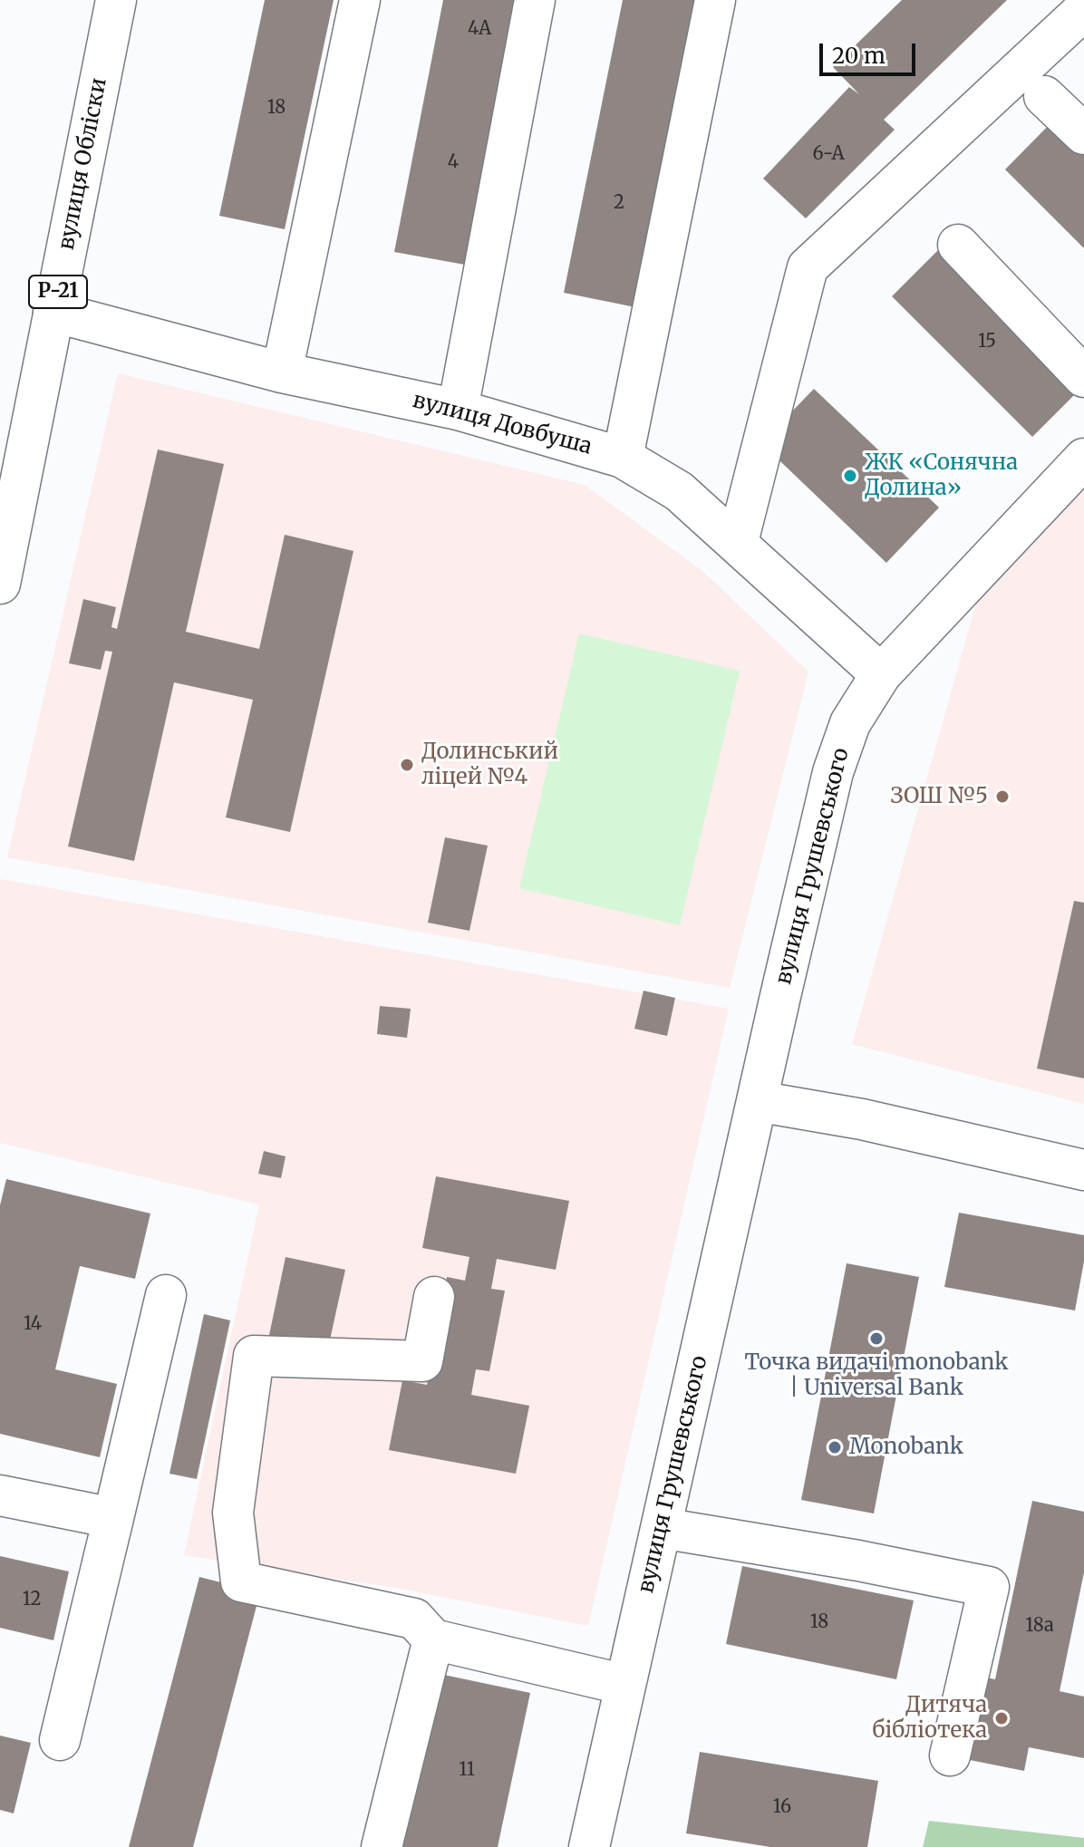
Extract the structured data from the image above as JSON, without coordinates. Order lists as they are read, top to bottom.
{
  "streets": {
    "street": [
      "вулиця Обліски",
      "Р-21",
      "вулиця Довбуша",
      "вулиця Грушевського"
    ]
  },
  "crossings": [
    ["вулиця Обліски", "вулиця Довбуша"],
    ["вулиця Довбуша", "вулиця Грушевського"]
  ],
  "places": [
    "ЖК «Сонячна Долина»",
    "Долинський ліцей №4",
    "ЗОШ №5",
    "Точка видачі monobank | Universal Bank",
    "Monobank",
    "Дитяча бібліотека"
  ],
  "house_numbers": [
    "4А",
    "18",
    "6-А",
    "4",
    "2",
    "15",
    "14",
    "12",
    "18",
    "18а",
    "11",
    "16"
  ],
  "scale_bar": "20 m"
}
